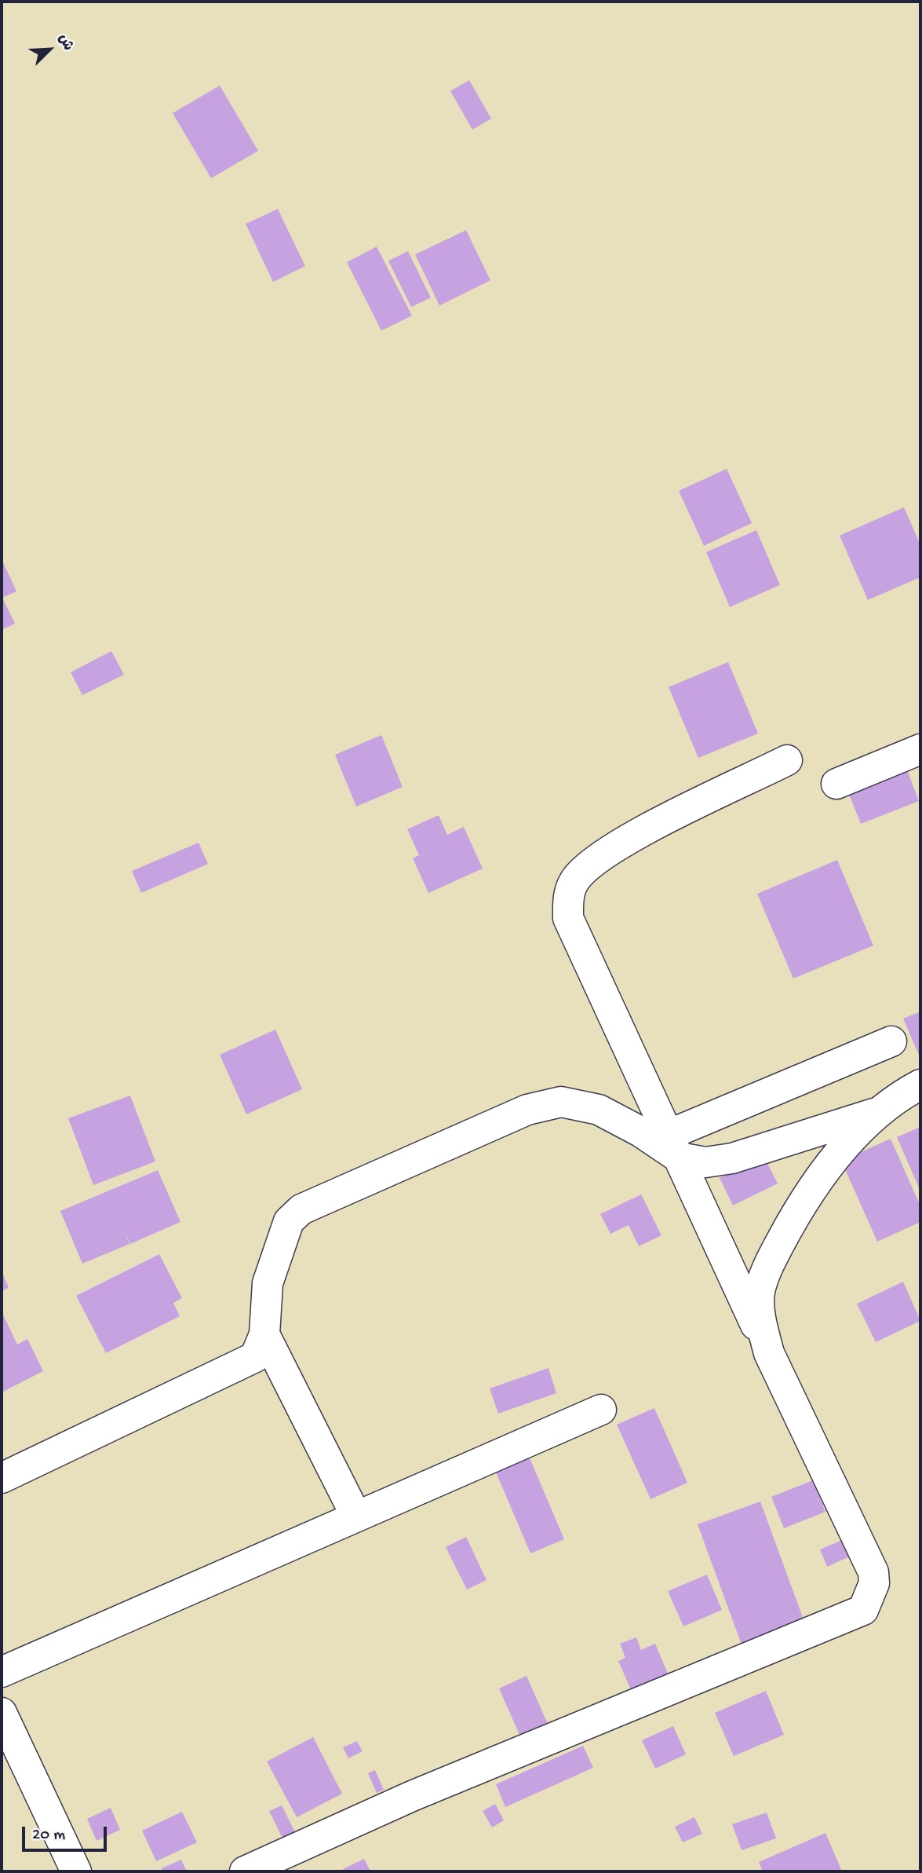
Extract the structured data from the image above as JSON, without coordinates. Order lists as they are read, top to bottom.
{
  "scale_bar": "20 m",
  "north": "top right"
}
